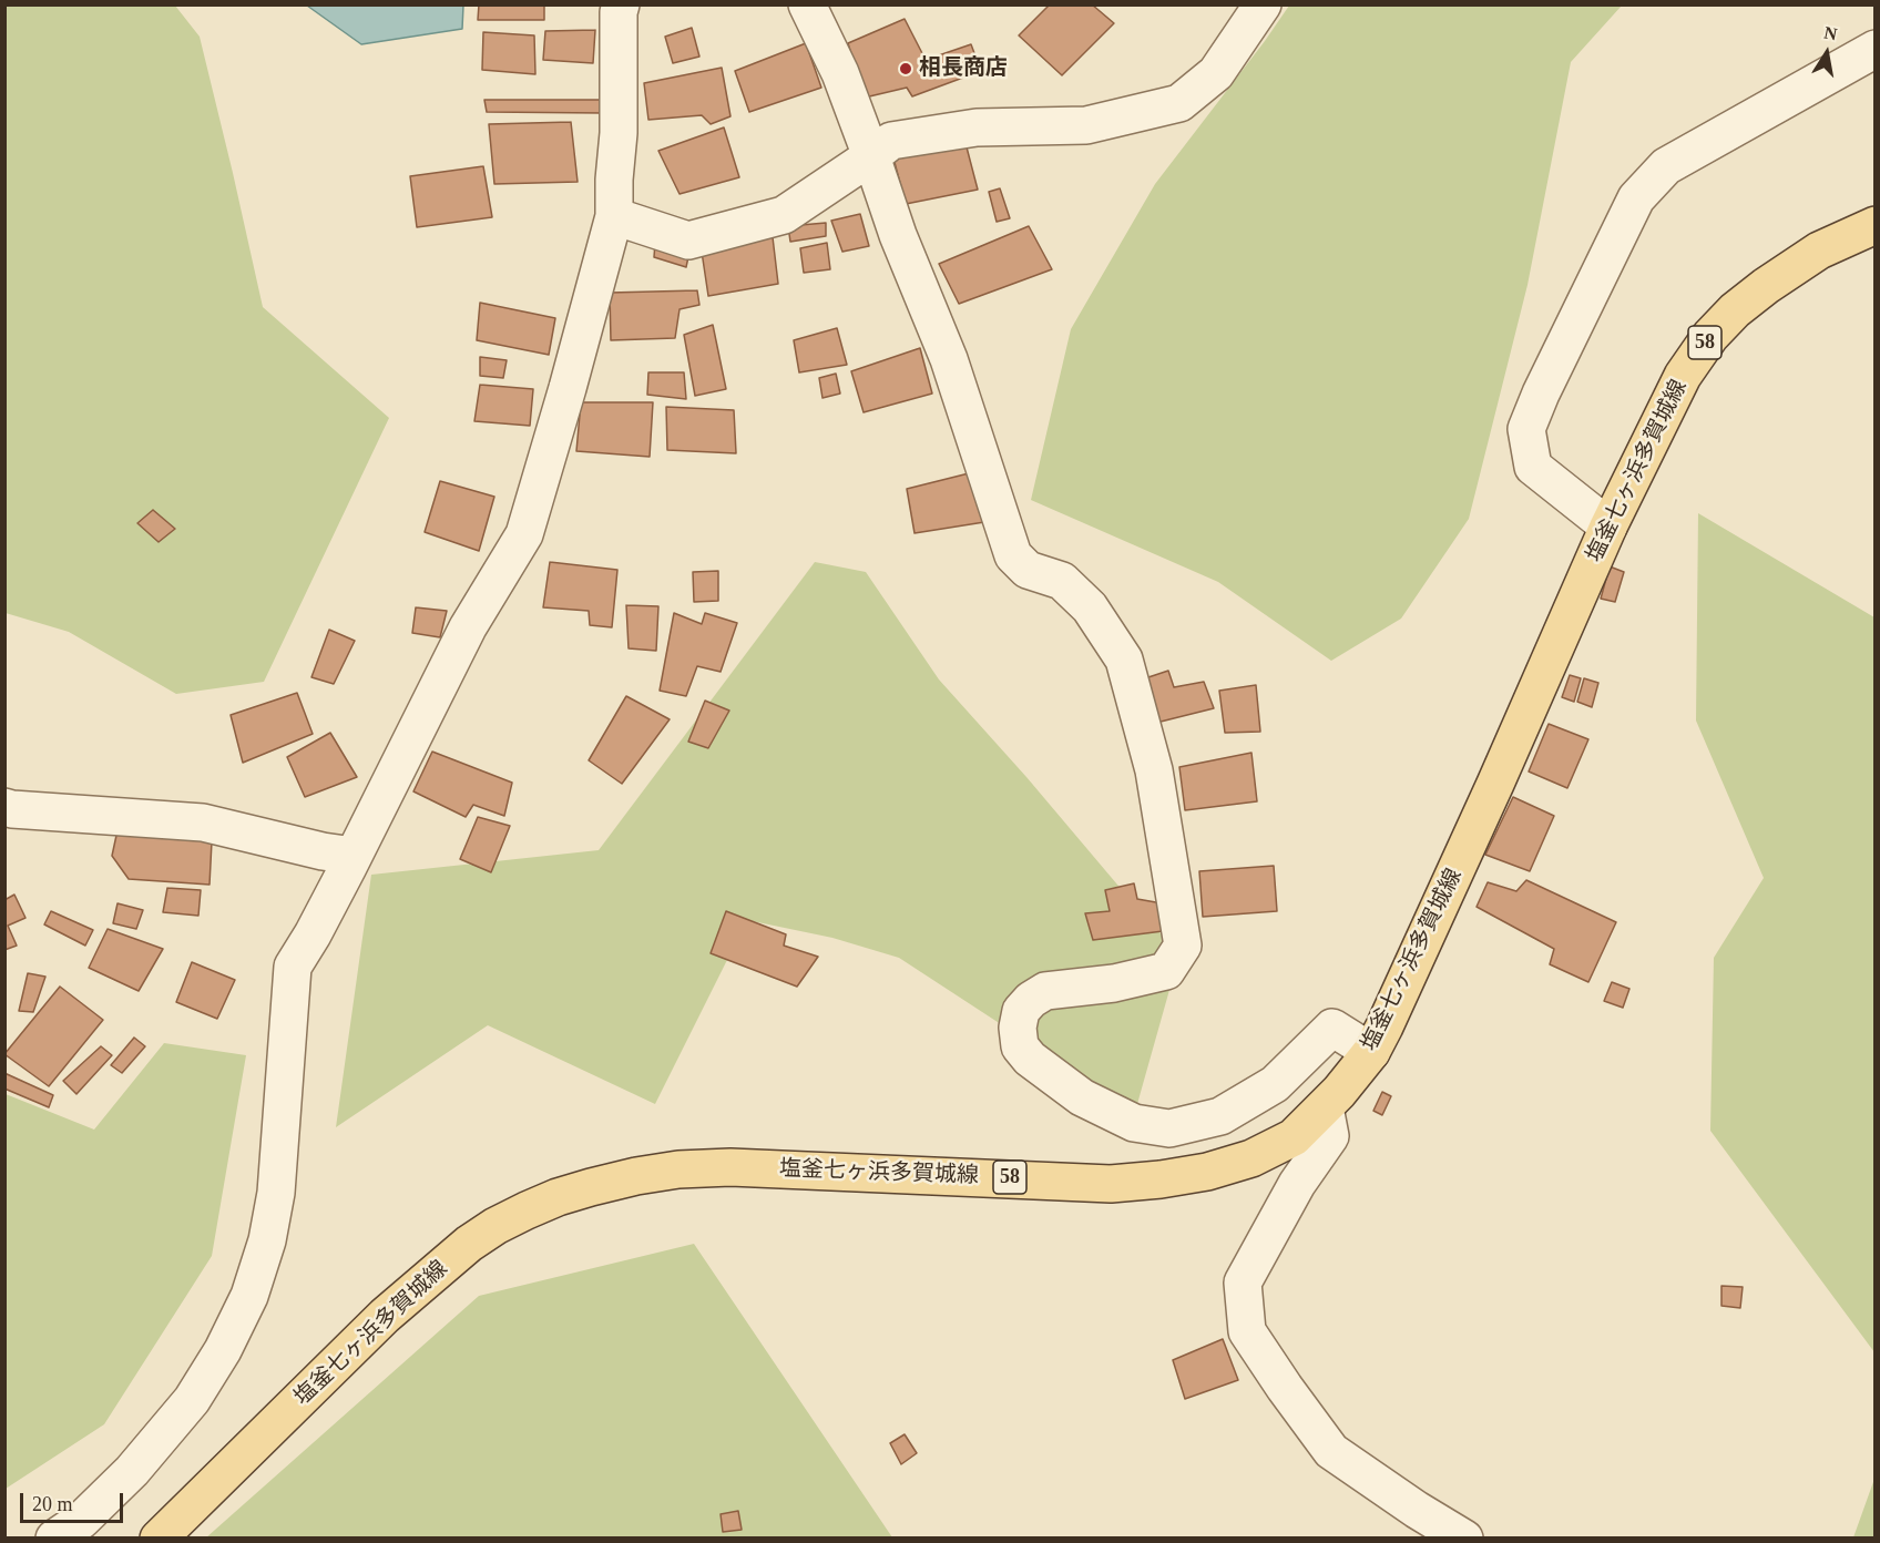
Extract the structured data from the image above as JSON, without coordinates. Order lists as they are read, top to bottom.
{
  "streets": {
    "main road": ["58", "塩釜七ヶ浜多賀城線"]
  },
  "places": ["相長商店"],
  "scale_bar": "20 m",
  "north": "top"
}
